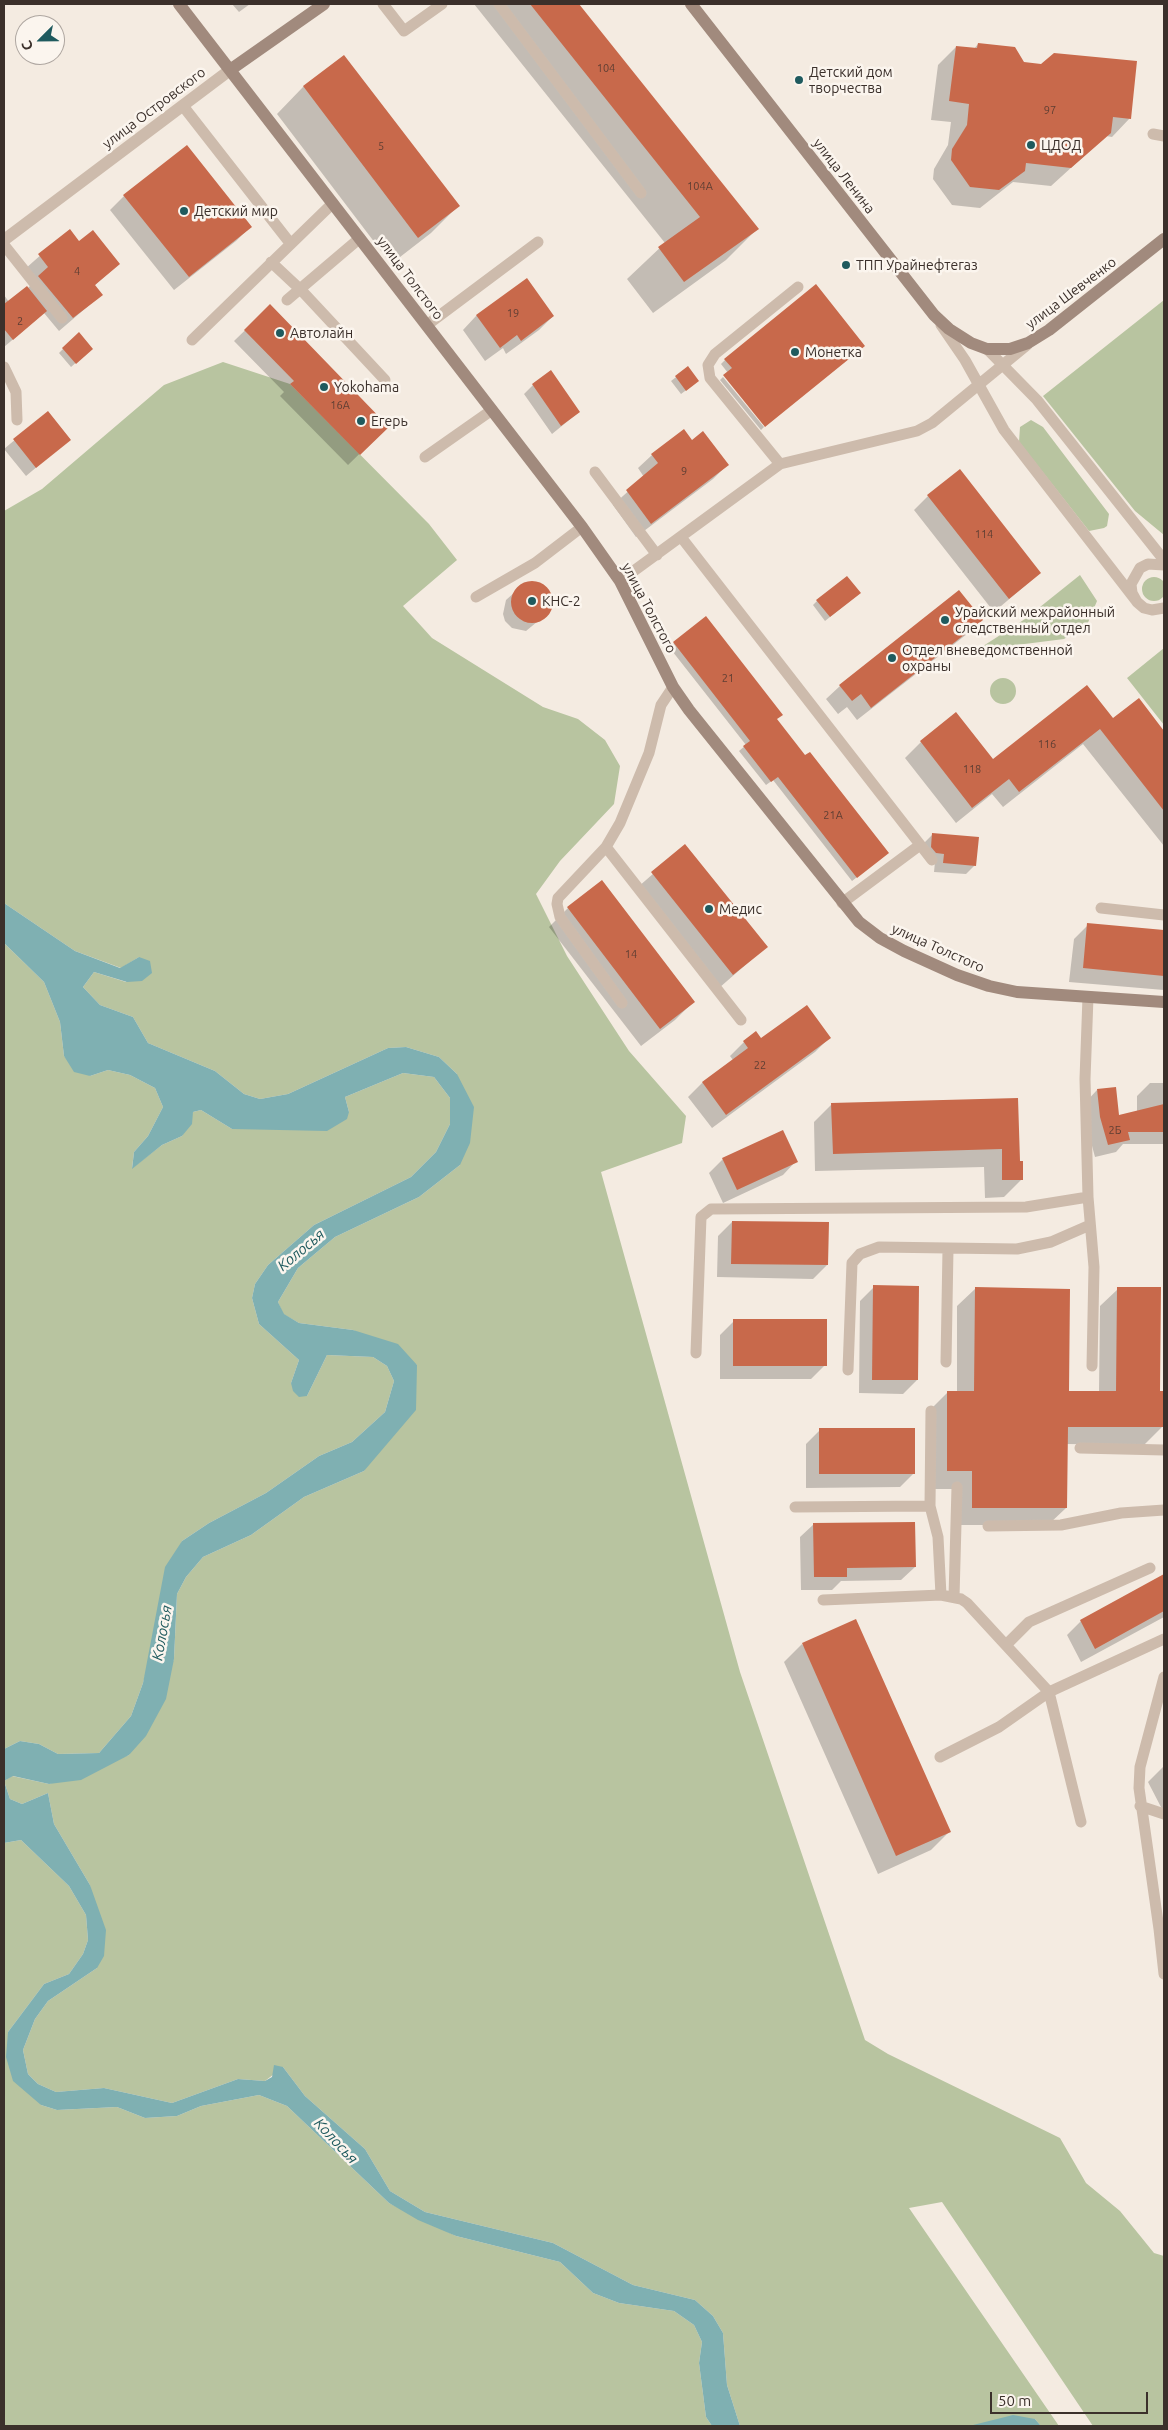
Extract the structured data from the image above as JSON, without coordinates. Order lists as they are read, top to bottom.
{
  "streets": {
    "street": [
      "улица Островского",
      "улица Ленина",
      "улица Толстого",
      "улица Шевченко"
    ]
  },
  "crossings": [
    ["улица Островского", "улица Толстого"],
    ["улица Ленина", "улица Шевченко"]
  ],
  "water": ["Колосья"],
  "places": [
    "Детский дом творчества",
    "ЦДОД",
    "Детский мир",
    "ТПП Урайнефтегаз",
    "Автолайн",
    "Монетка",
    "Yokohama",
    "Егерь",
    "КНС-2",
    "Урайский межрайонный следственный отдел",
    "Отдел вневедомственной охраны",
    "Медис"
  ],
  "house_numbers": [
    "104",
    "97",
    "5",
    "104А",
    "4",
    "19",
    "2",
    "16А",
    "9",
    "114",
    "21",
    "116",
    "118",
    "21А",
    "14",
    "22",
    "2Б"
  ],
  "scale_bar": "50 m",
  "north": "bottom left"
}
